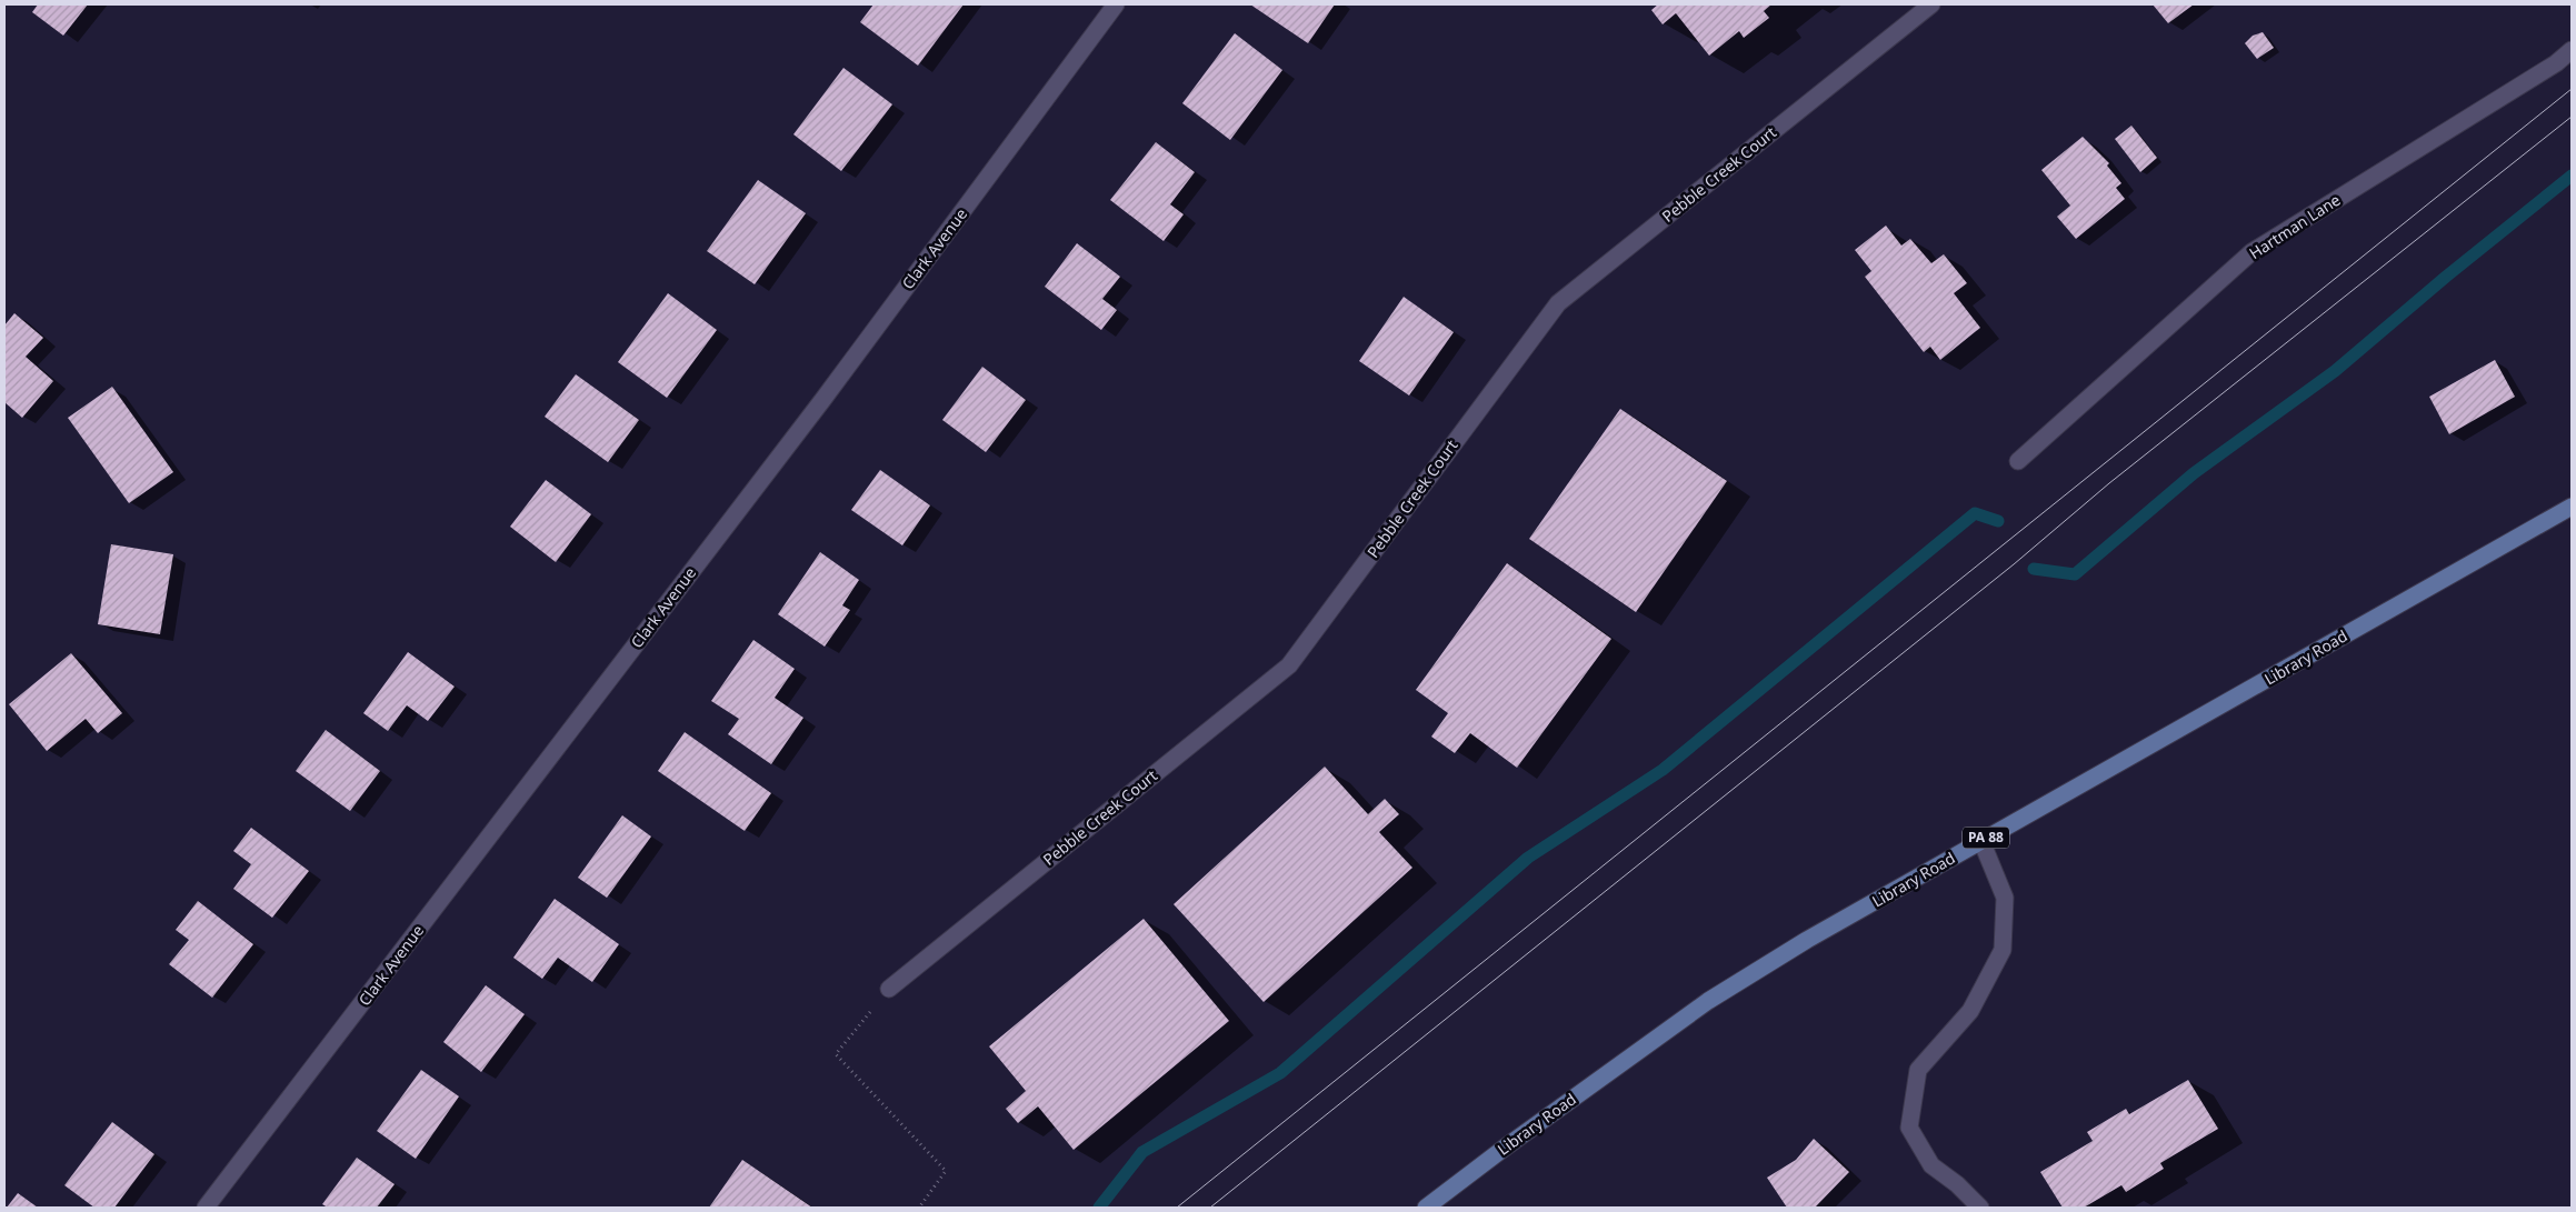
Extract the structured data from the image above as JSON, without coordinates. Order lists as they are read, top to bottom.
{
  "streets": {
    "main road": ["Library Road", "PA 88"],
    "street": ["Pebble Creek Court", "Hartman Lane", "Clark Avenue"]
  }
}
